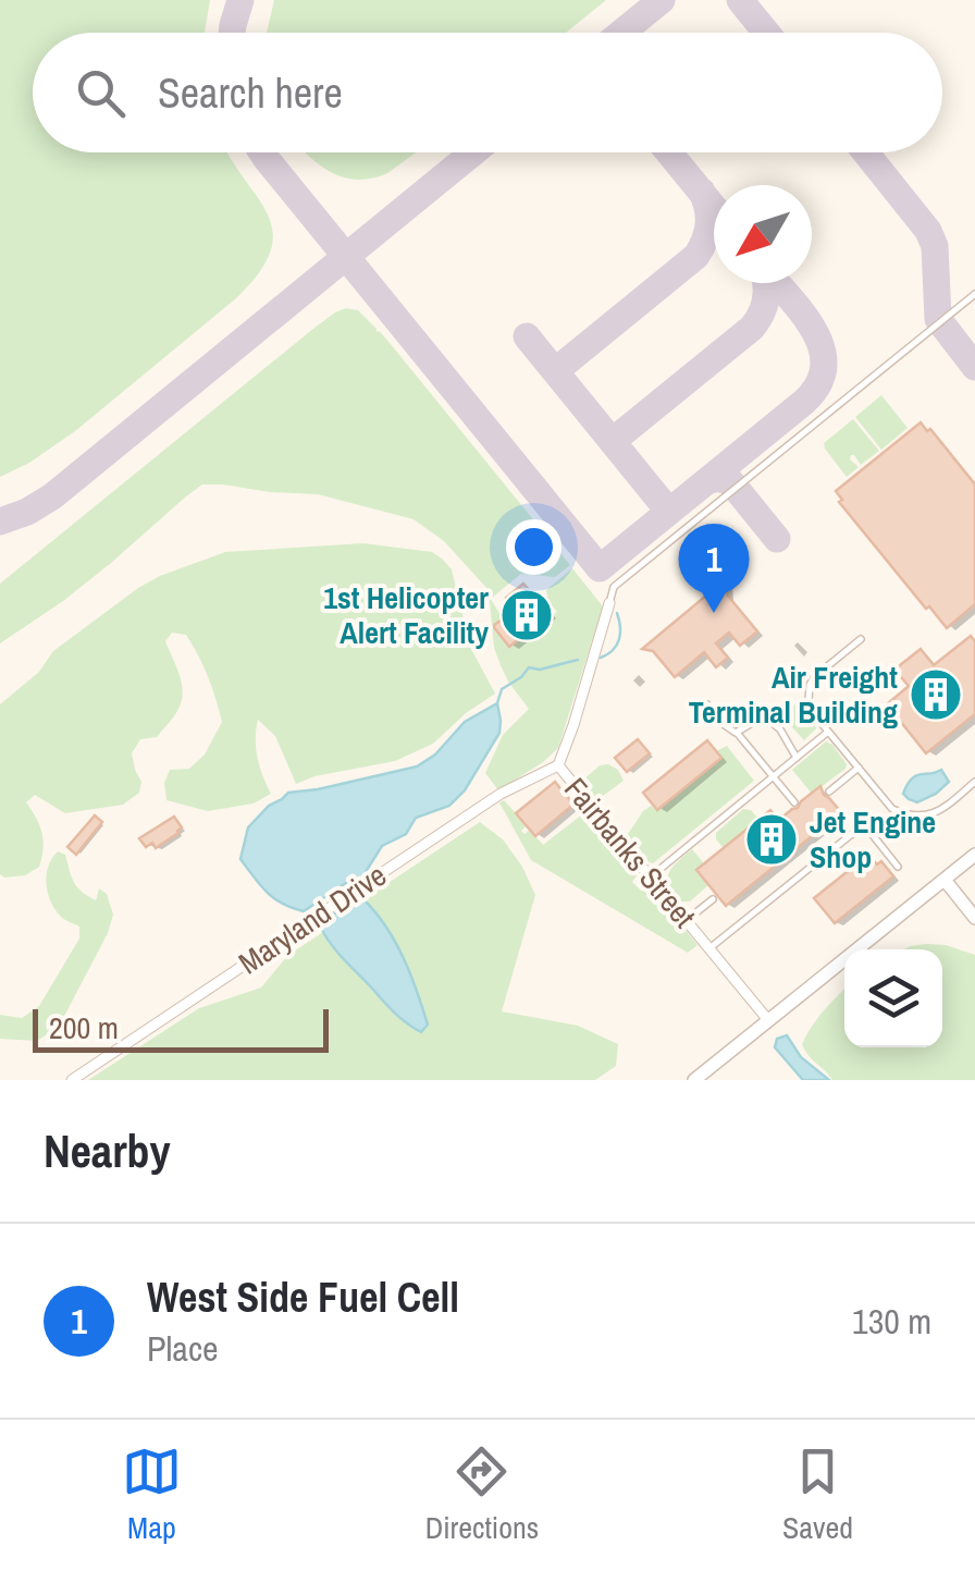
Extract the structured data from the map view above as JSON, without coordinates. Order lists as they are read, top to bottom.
{
  "streets": {
    "street": ["Fairbanks Street", "Maryland Drive"]
  },
  "crossings": [
    ["Fairbanks Street", "Maryland Drive"]
  ],
  "places": {
    "building": ["1st Helicopter Alert Facility", "Air Freight Terminal Building", "Jet Engine Shop"]
  },
  "scale_bar": "200 m",
  "north": "bottom left",
  "page": {
    "search": "Search here",
    "pins": "1",
    "scale": "200 m",
    "heading": "Nearby",
    "list": [
      {
        "mark": "1",
        "name": "West Side Fuel Cell",
        "note": "Place",
        "value": "130 m"
      }
    ],
    "nav": ["Map", "Directions", "Saved"]
  }
}
